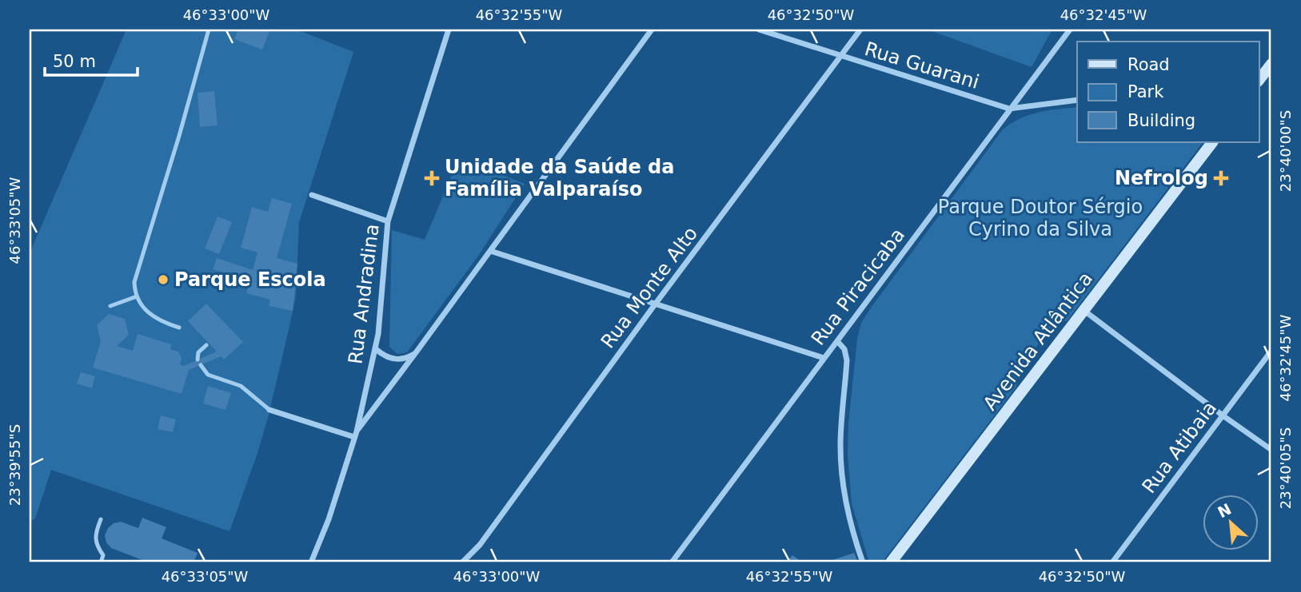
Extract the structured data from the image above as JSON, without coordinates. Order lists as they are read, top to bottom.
{
  "streets": {
    "main road": ["Avenida Atlântica"],
    "street": [
      "Rua Guarani",
      "Rua Piracicaba",
      "Rua Monte Alto",
      "Rua Andradina",
      "Rua Atibaia"
    ]
  },
  "crossings": [
    ["Rua Guarani", "Rua Piracicaba"],
    ["Rua Guarani", "Rua Monte Alto"]
  ],
  "parks": ["Parque Doutor Sérgio Cyrino da Silva"],
  "places": {
    "health": ["Unidade da Saúde da Família Valparaíso", "Nefrolog"],
    "other": ["Parque Escola"]
  },
  "legend": ["Road", "Park", "Building"],
  "scale_bar": "50 m",
  "north": "top left",
  "coordinates": [
    "46°33'00\"W",
    "46°32'55\"W",
    "46°32'50\"W",
    "46°32'45\"W",
    "23°40'00\"S",
    "46°33'05\"W",
    "23°39'55\"S",
    "23°40'05\"S"
  ]
}
